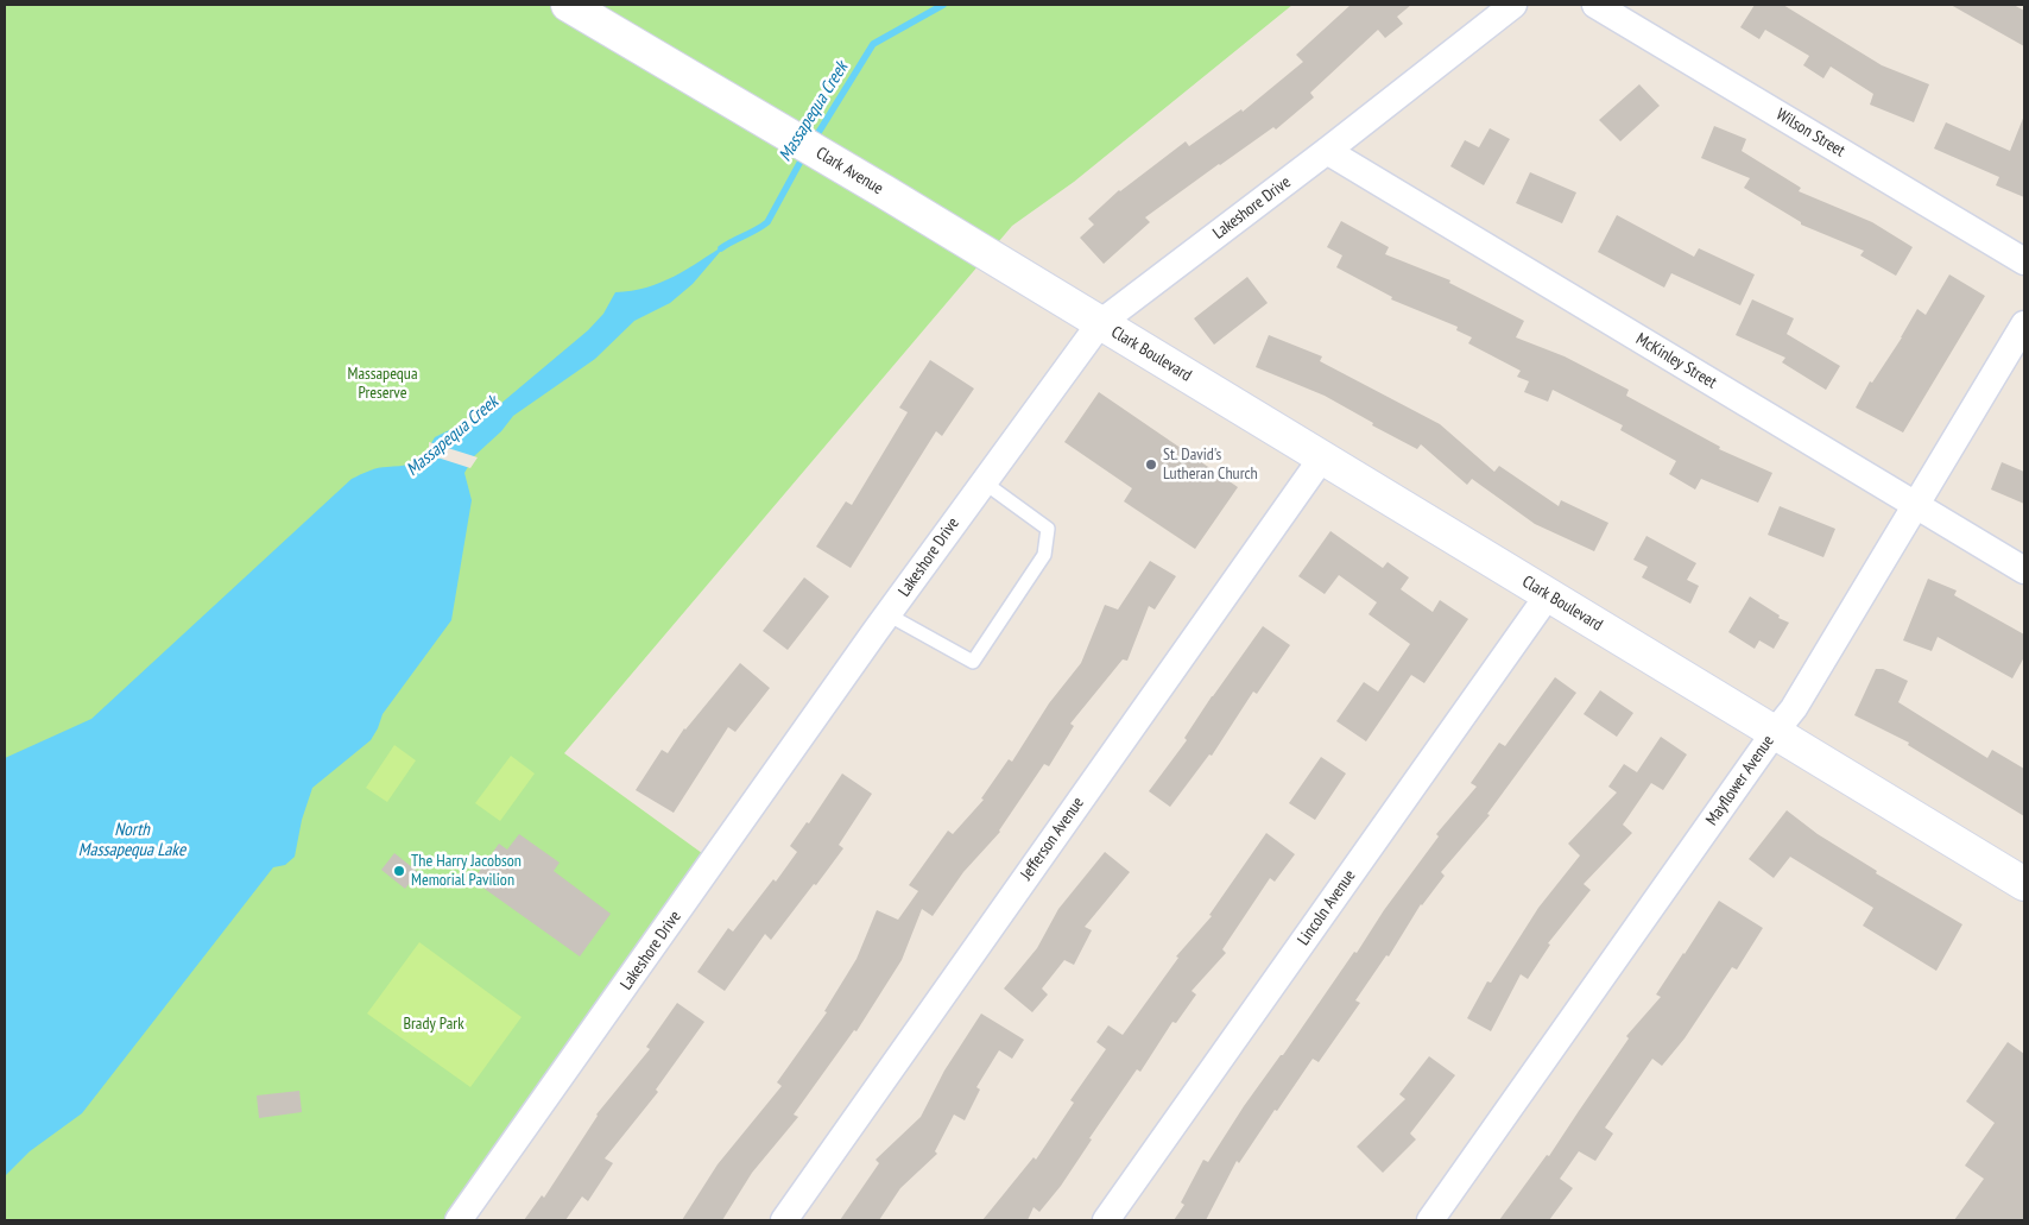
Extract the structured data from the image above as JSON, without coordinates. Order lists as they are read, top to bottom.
{
  "streets": {
    "street": [
      "Wilson Street",
      "Clark Avenue",
      "Lakeshore Drive",
      "Clark Boulevard",
      "McKinley Street",
      "Mayflower Avenue",
      "Jefferson Avenue",
      "Lincoln Avenue"
    ]
  },
  "crossings": [
    ["Clark Avenue", "Lakeshore Drive"],
    ["Clark Avenue", "Clark Boulevard"],
    ["Lakeshore Drive", "Clark Boulevard"],
    ["Lakeshore Drive", "McKinley Street"],
    ["Clark Boulevard", "Mayflower Avenue"],
    ["Clark Boulevard", "Jefferson Avenue"],
    ["Clark Boulevard", "Lincoln Avenue"],
    ["McKinley Street", "Mayflower Avenue"]
  ],
  "water": ["Massapequa Creek", "North Massapequa Lake"],
  "parks": ["Massapequa Preserve", "Brady Park"],
  "places": ["St. David's Lutheran Church", "The Harry Jacobson Memorial Pavilion"]
}
